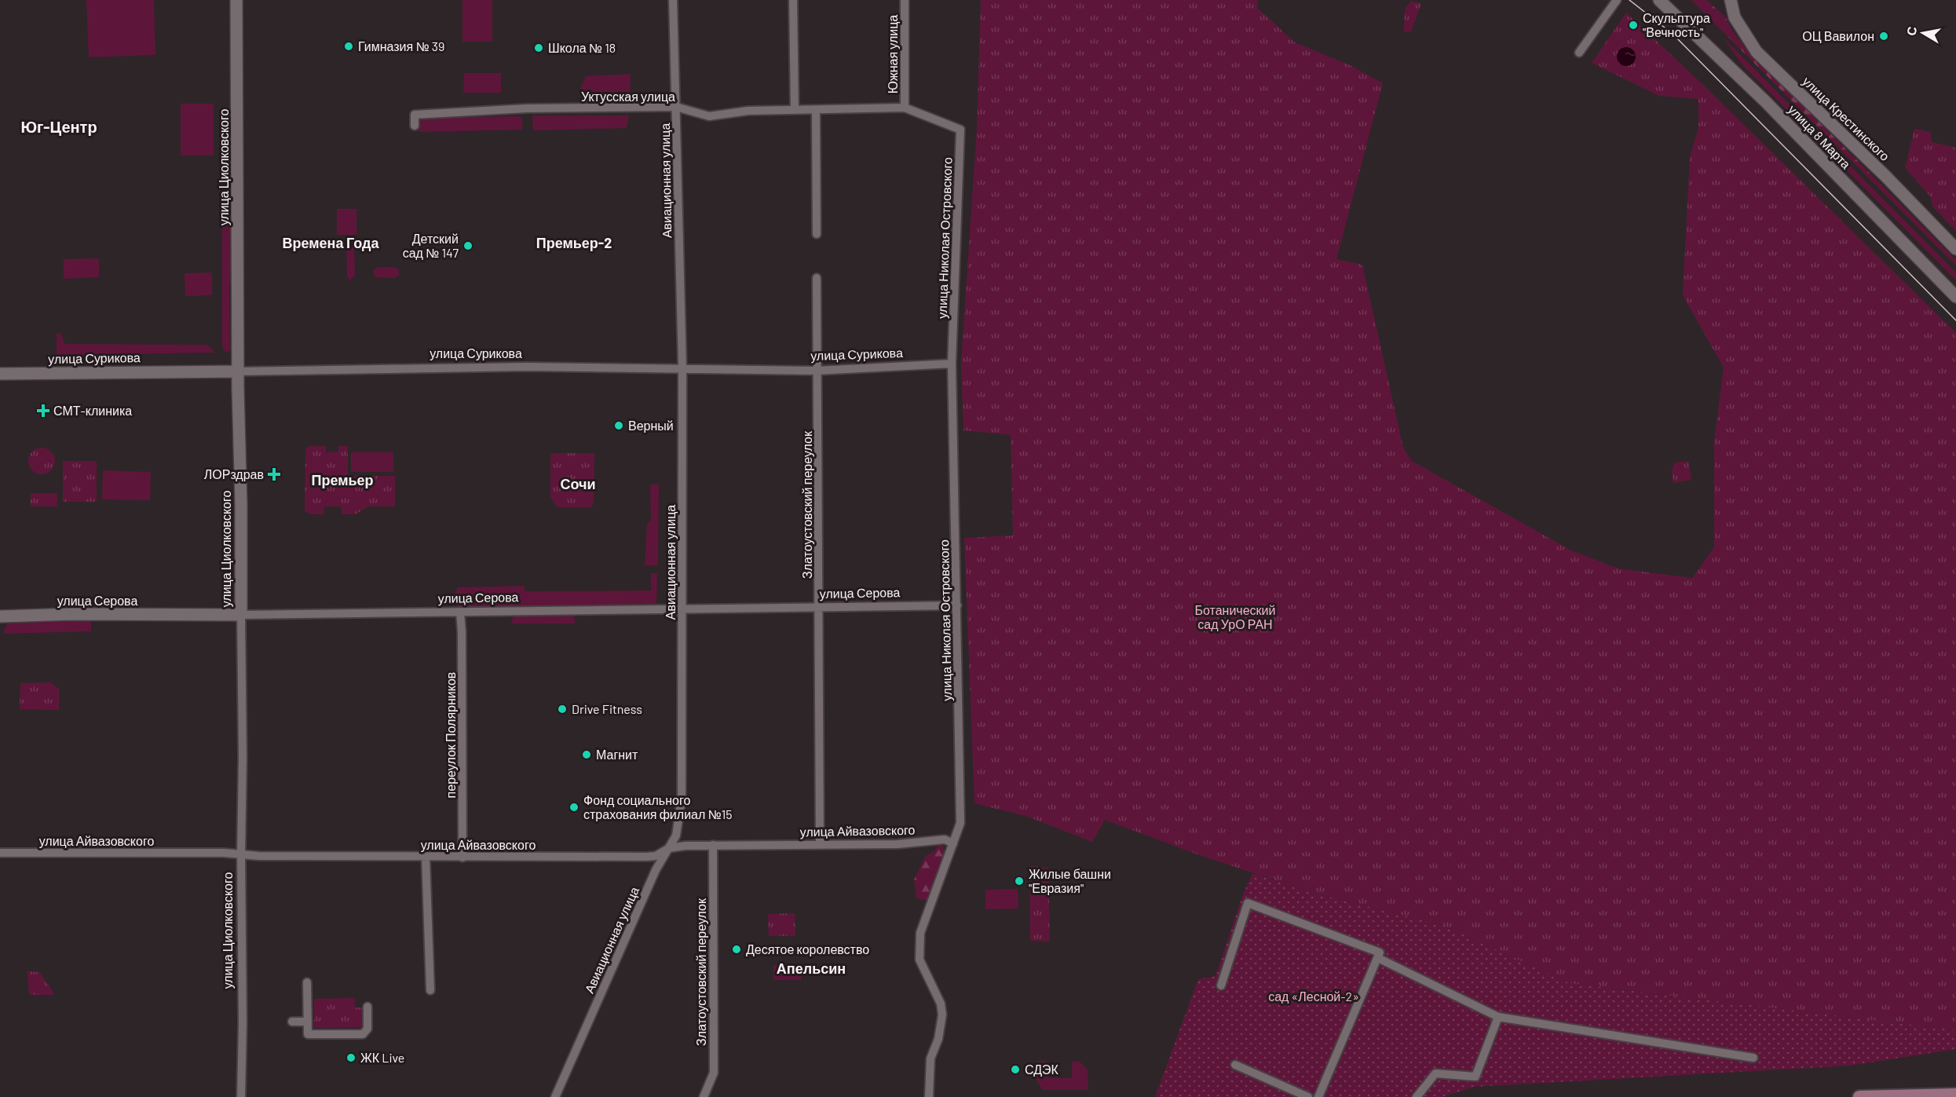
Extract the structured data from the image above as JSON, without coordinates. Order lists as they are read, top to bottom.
{
  "streets": {
    "street": [
      "Южная улица",
      "Уктусская улица",
      "улица Крестинского",
      "улица 8 Марта",
      "улица Циолковского",
      "Авиационная улица",
      "улица Николая Островского",
      "улица Сурикова",
      "Златоустовский переулок",
      "улица Серова",
      "переулок Полярников",
      "улица Айвазовского"
    ]
  },
  "crossings": [
    ["Южная улица", "Уктусская улица"],
    ["Уктусская улица", "Авиационная улица"],
    ["Уктусская улица", "улица Николая Островского"],
    ["улица Циолковского", "улица Сурикова"],
    ["улица Циолковского", "улица Серова"],
    ["улица Циолковского", "улица Айвазовского"],
    ["Авиационная улица", "улица Сурикова"],
    ["Авиационная улица", "улица Серова"],
    ["Авиационная улица", "улица Айвазовского"],
    ["улица Николая Островского", "улица Сурикова"],
    ["улица Николая Островского", "улица Серова"],
    ["улица Николая Островского", "улица Айвазовского"],
    ["улица Сурикова", "Златоустовский переулок"],
    ["Златоустовский переулок", "улица Серова"],
    ["Златоустовский переулок", "улица Айвазовского"],
    ["улица Серова", "переулок Полярников"],
    ["переулок Полярников", "улица Айвазовского"]
  ],
  "districts": [
    "Юг-Центр",
    "Времена Года",
    "Премьер-2",
    "Премьер",
    "Сочи",
    "Апельсин"
  ],
  "parks": ["Ботанический сад УрО РАН", "сад «Лесной-2»"],
  "places": {
    "other": [
      "Скульптура \"Вечность\"",
      "ОЦ Вавилон",
      "Гимназия № 39",
      "Школа № 18",
      "Детский сад № 147",
      "Верный",
      "Drive Fitness",
      "Магнит",
      "Фонд социального страхования филиал №15",
      "Жилые башни \"Евразия\"",
      "Десятое королевство",
      "ЖК Live",
      "СДЭК"
    ],
    "health": ["СМТ-клиника", "ЛОРздрав"]
  },
  "north": "left"
}
